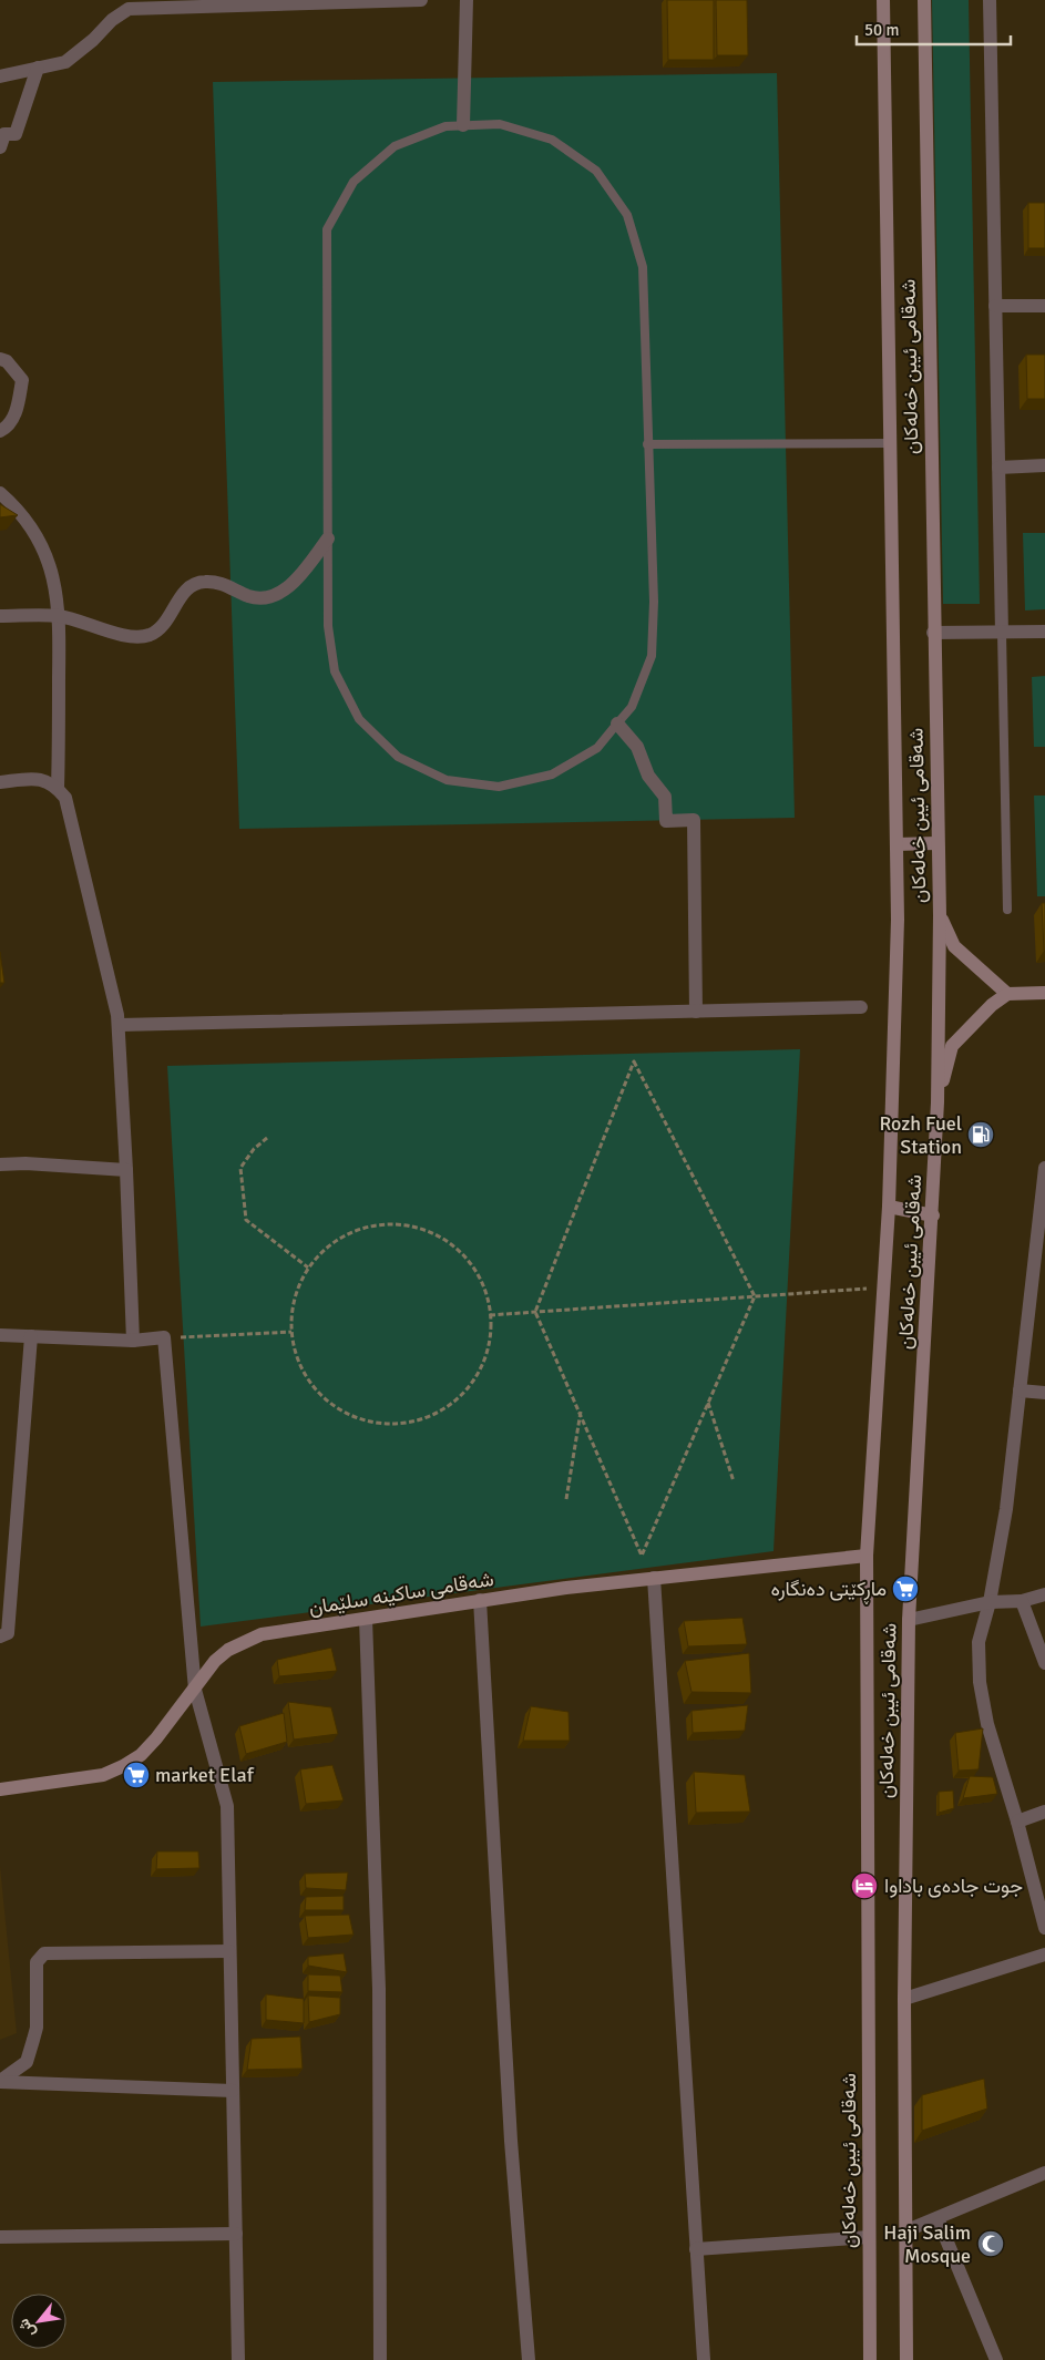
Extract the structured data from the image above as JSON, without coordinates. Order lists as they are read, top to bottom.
{
  "streets": {
    "main road": ["شەقامی ئیبن خەلەکان", "شەقامی ساکینە سلێمان"]
  },
  "crossings": [
    ["شەقامی ئیبن خەلەکان", "شەقامی ساکینە سلێمان"]
  ],
  "places": {
    "fuel station": ["Rozh Fuel Station"],
    "supermarket": ["ماڕكێتی دەنگارە", "market Elaf"],
    "hotel": ["جوت جادەی باداوا"],
    "mosque": ["Haji Salim Mosque"]
  },
  "scale_bar": "50 m",
  "north": "bottom left"
}
